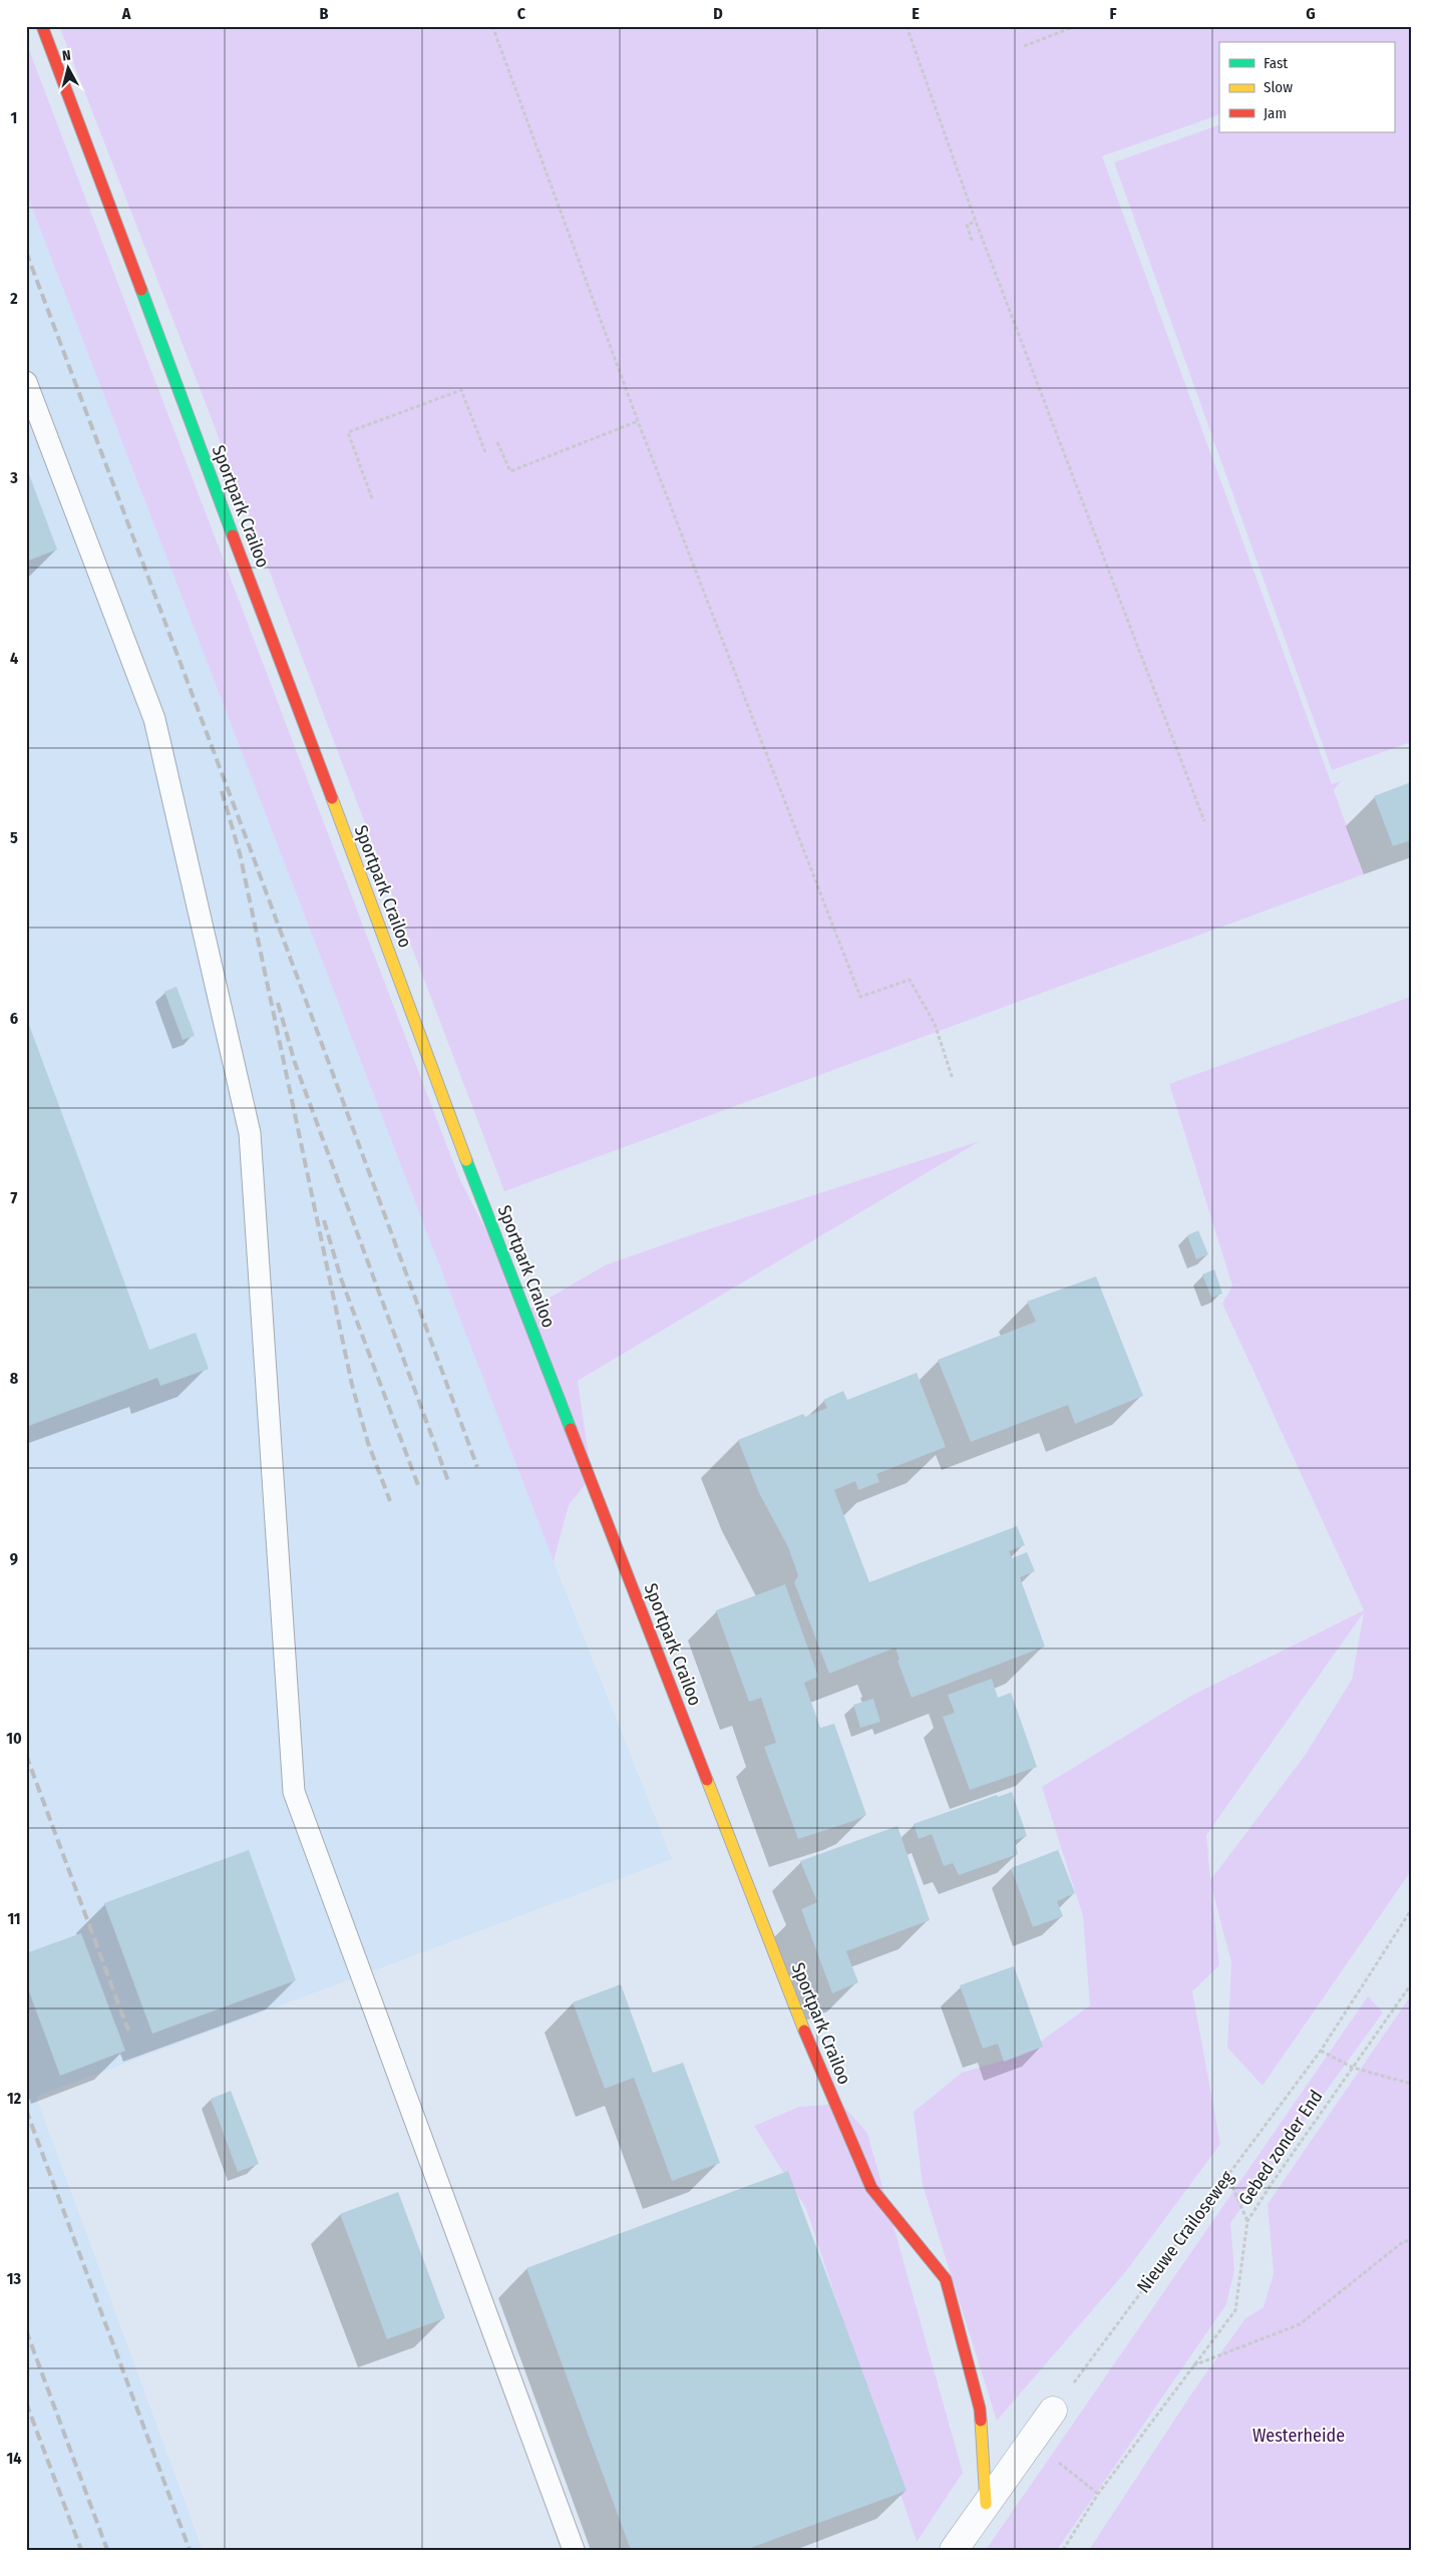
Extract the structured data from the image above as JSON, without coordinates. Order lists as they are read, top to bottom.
{
  "streets": {
    "street": ["Sportpark Crailoo"],
    "path": ["Gebed zonder End", "Nieuwe Crailoseweg"]
  },
  "parks": ["Westerheide"],
  "legend": ["Fast", "Slow", "Jam"],
  "north": "top",
  "grid": {
    "columns": [
      "A",
      "B",
      "C",
      "D",
      "E",
      "F",
      "G"
    ],
    "rows": [
      "1",
      "2",
      "3",
      "4",
      "5",
      "6",
      "7",
      "8",
      "9",
      "10",
      "11",
      "12",
      "13",
      "14"
    ]
  }
}
